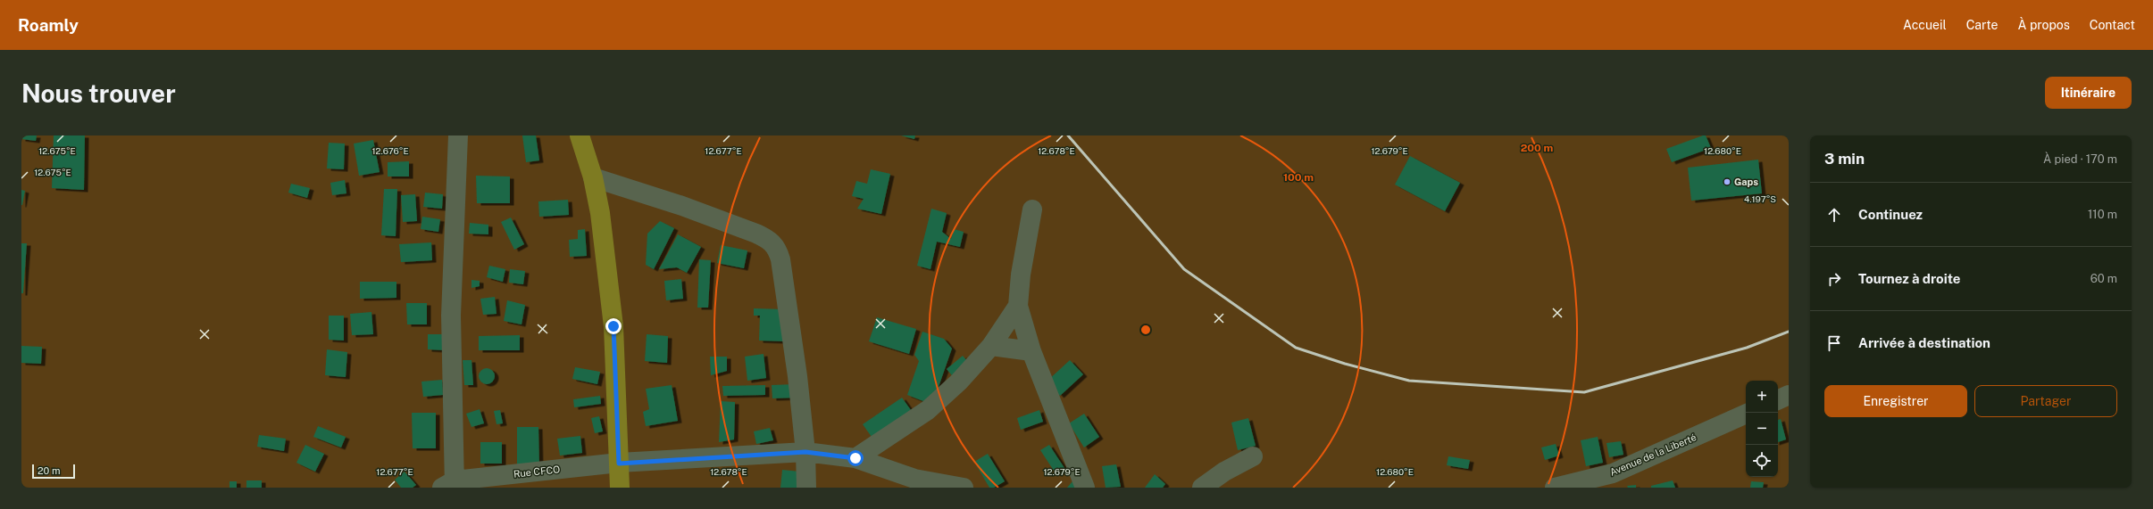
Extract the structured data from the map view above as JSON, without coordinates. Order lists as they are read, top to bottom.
{
  "streets": {
    "street": ["Avenue de la Liberté", "Rue CFCO"]
  },
  "places": ["Gaps"],
  "scale_bar": "20 m",
  "page": {
    "header": "Roamly",
    "nav": [
      "Accueil",
      "Carte",
      "À propos",
      "Contact"
    ],
    "buttons": [
      "Itinéraire",
      ["Enregistrer", "Partager"]
    ],
    "title": "Nous trouver",
    "heading": ["3 min", "À pied · 170 m"],
    "list": [
      ["Continuez", "110 m"],
      ["Tournez à droite", "60 m"],
      "Arrivée à destination"
    ],
    "map_buttons": ["+", "−"],
    "scale": "20 m"
  },
  "coordinates": [
    "12.675°E",
    "12.676°E",
    "12.677°E",
    "12.678°E",
    "12.679°E",
    "12.680°E",
    "4.197°S"
  ],
  "rings": ["200 m", "100 m"]
}
